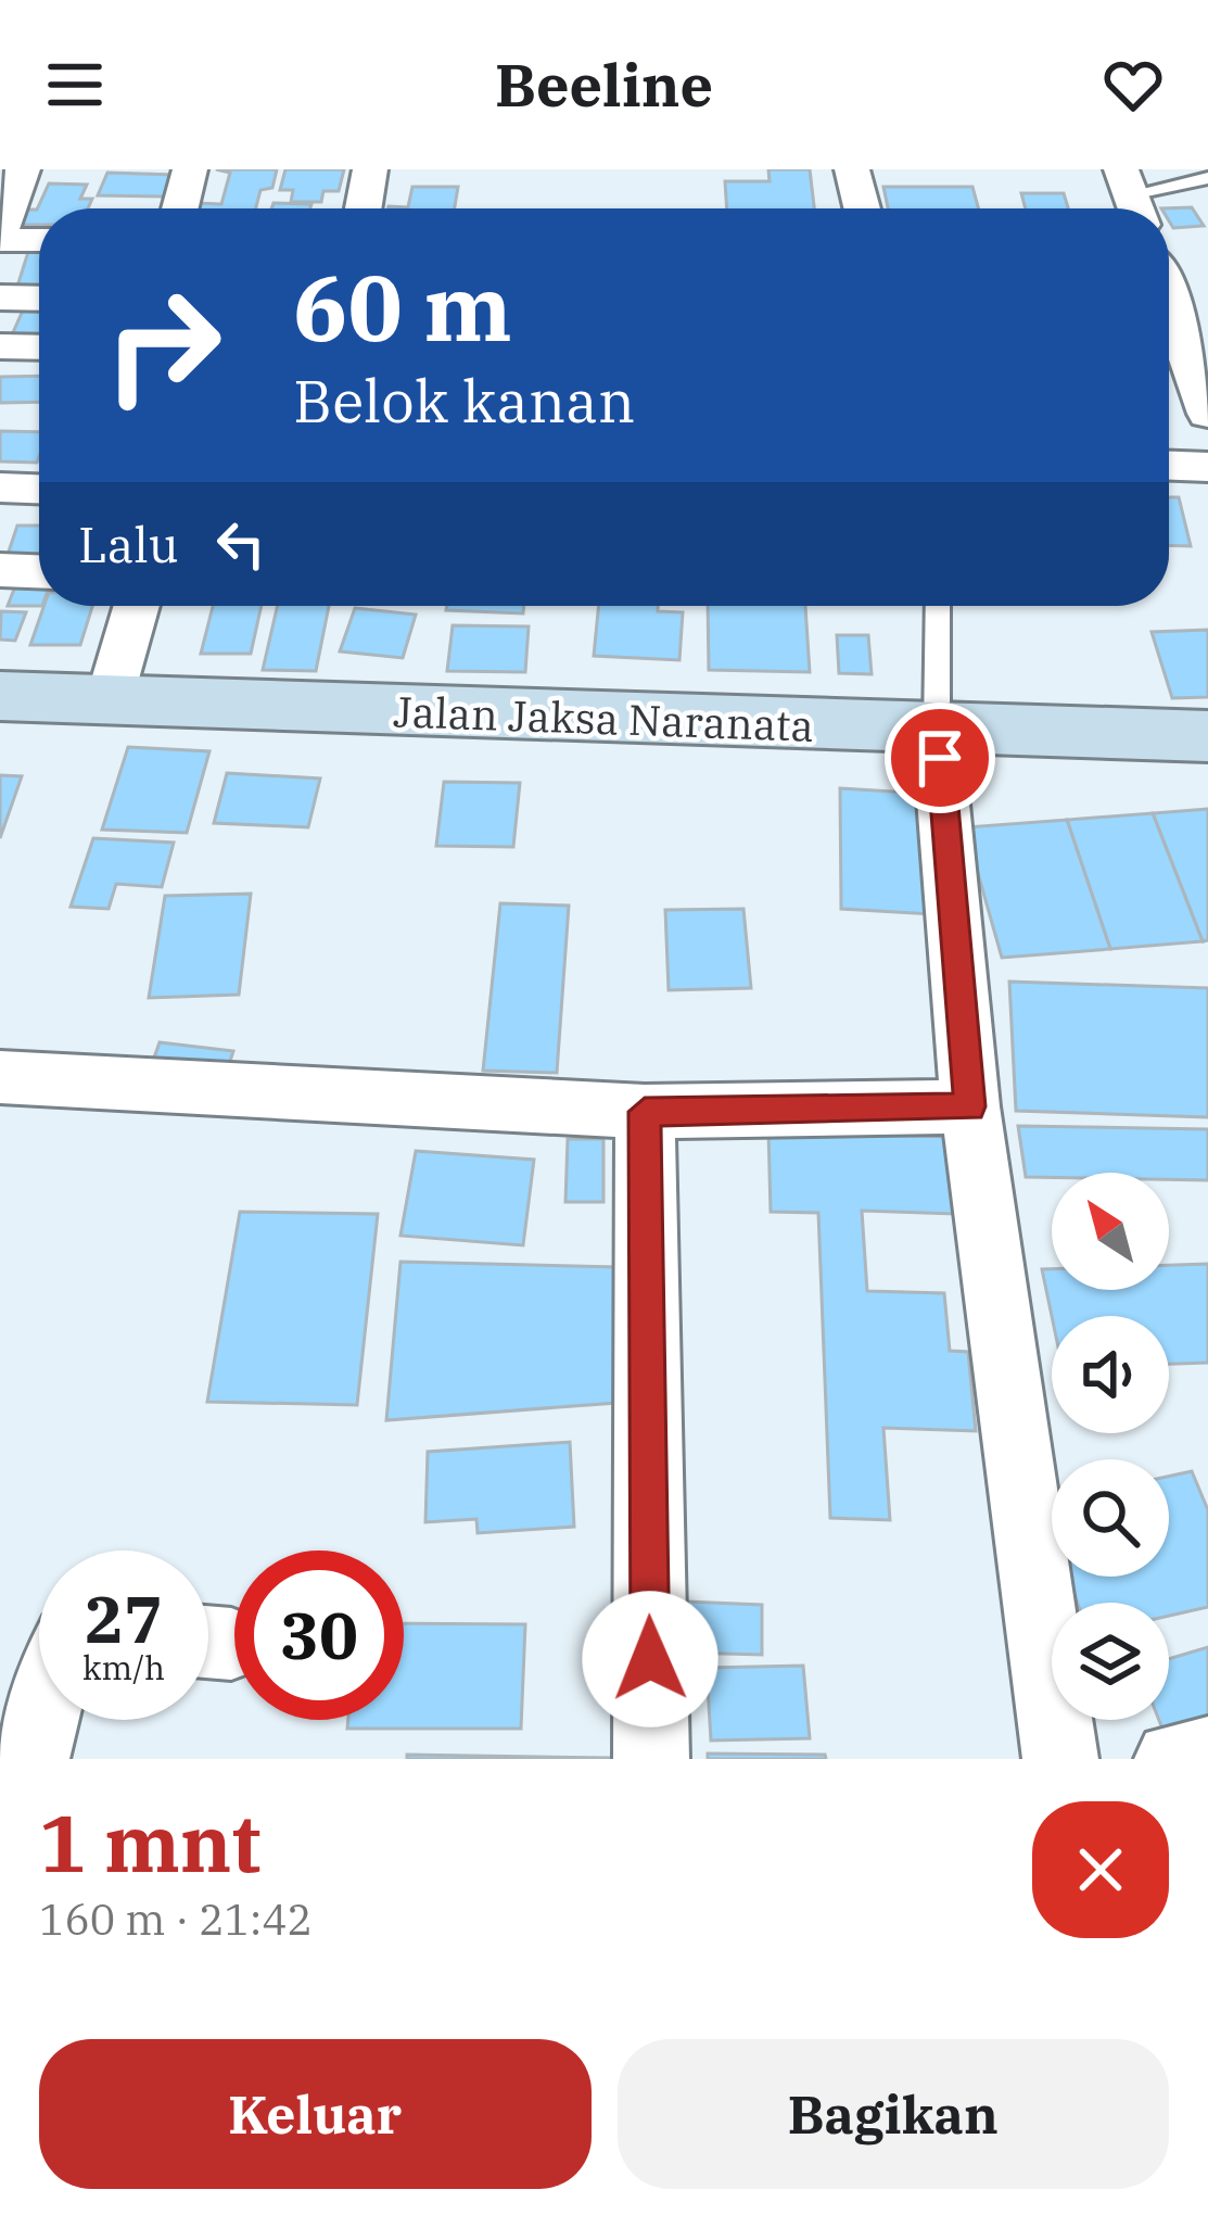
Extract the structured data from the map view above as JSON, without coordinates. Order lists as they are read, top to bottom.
{
  "streets": {
    "main road": ["Jalan Jaksa Naranata"]
  },
  "north": "top left",
  "page": {
    "header": "Beeline",
    "turn": ["60 m", "Belok kanan"],
    "then": "Lalu",
    "speed": "27 km/h",
    "limit": "30",
    "heading": ["1 mnt", "160 m · 21:42"],
    "buttons": ["Keluar", "Bagikan"]
  }
}
